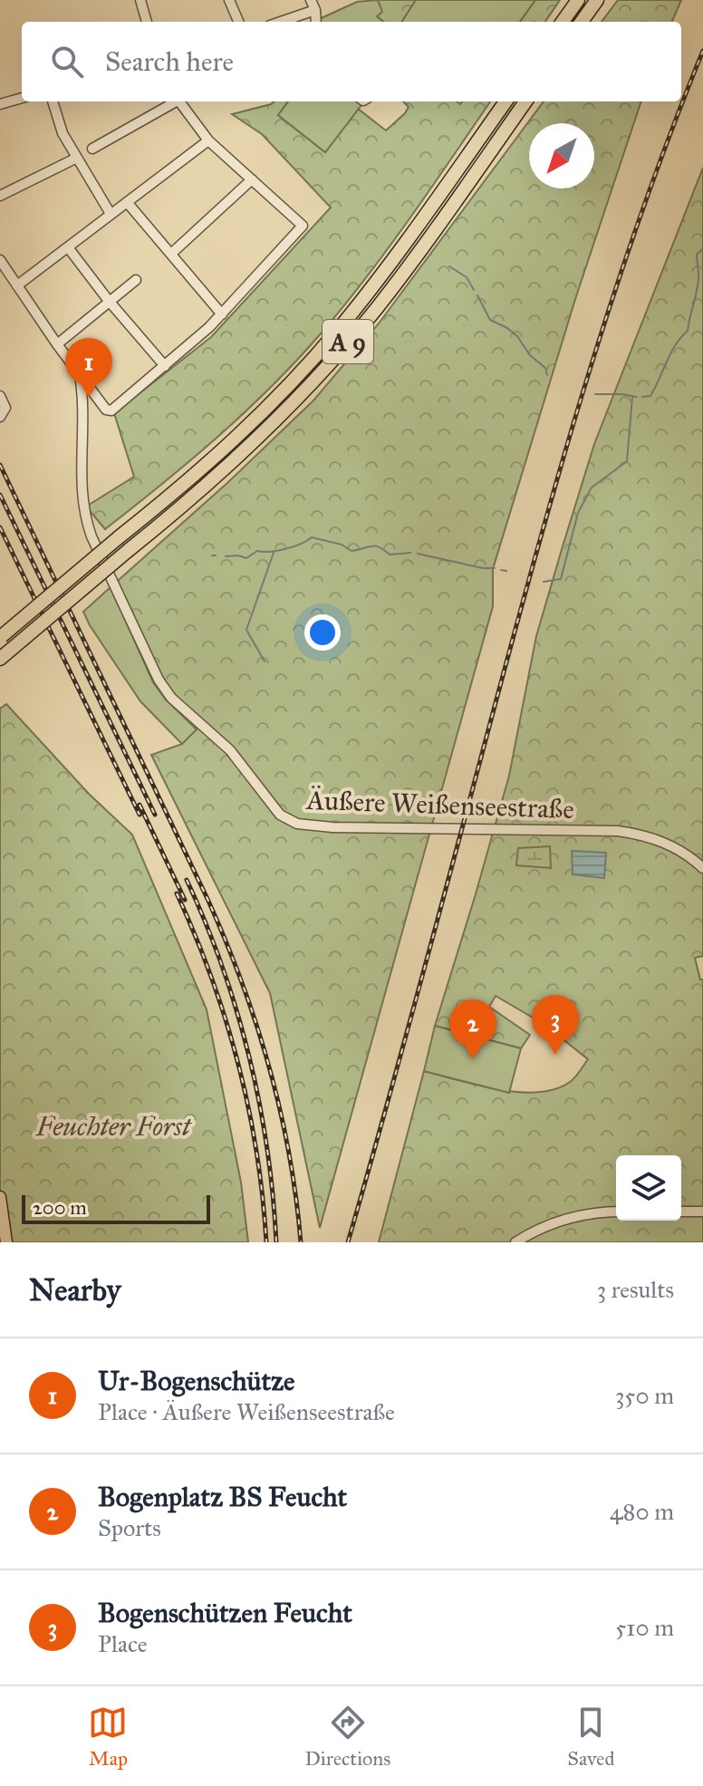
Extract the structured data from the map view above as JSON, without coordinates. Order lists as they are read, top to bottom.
{
  "streets": {
    "highway": ["A 9"],
    "street": ["Äußere Weißenseestraße"]
  },
  "parks": ["Feuchter Forst"],
  "scale_bar": "200 m",
  "north": "bottom left",
  "page": {
    "search": "Search here",
    "pins": ["1", "3", "2"],
    "scale": "200 m",
    "heading": ["Nearby", "3 results"],
    "list": [
      {
        "mark": "1",
        "name": "Ur-Bogenschütze",
        "note": "Place · Äußere Weißenseestraße",
        "value": "350 m"
      },
      {
        "mark": "2",
        "name": "Bogenplatz BS Feucht",
        "note": "Sports",
        "value": "480 m"
      },
      {
        "mark": "3",
        "name": "Bogenschützen Feucht",
        "note": "Place",
        "value": "510 m"
      }
    ],
    "nav": ["Map", "Directions", "Saved"]
  }
}
